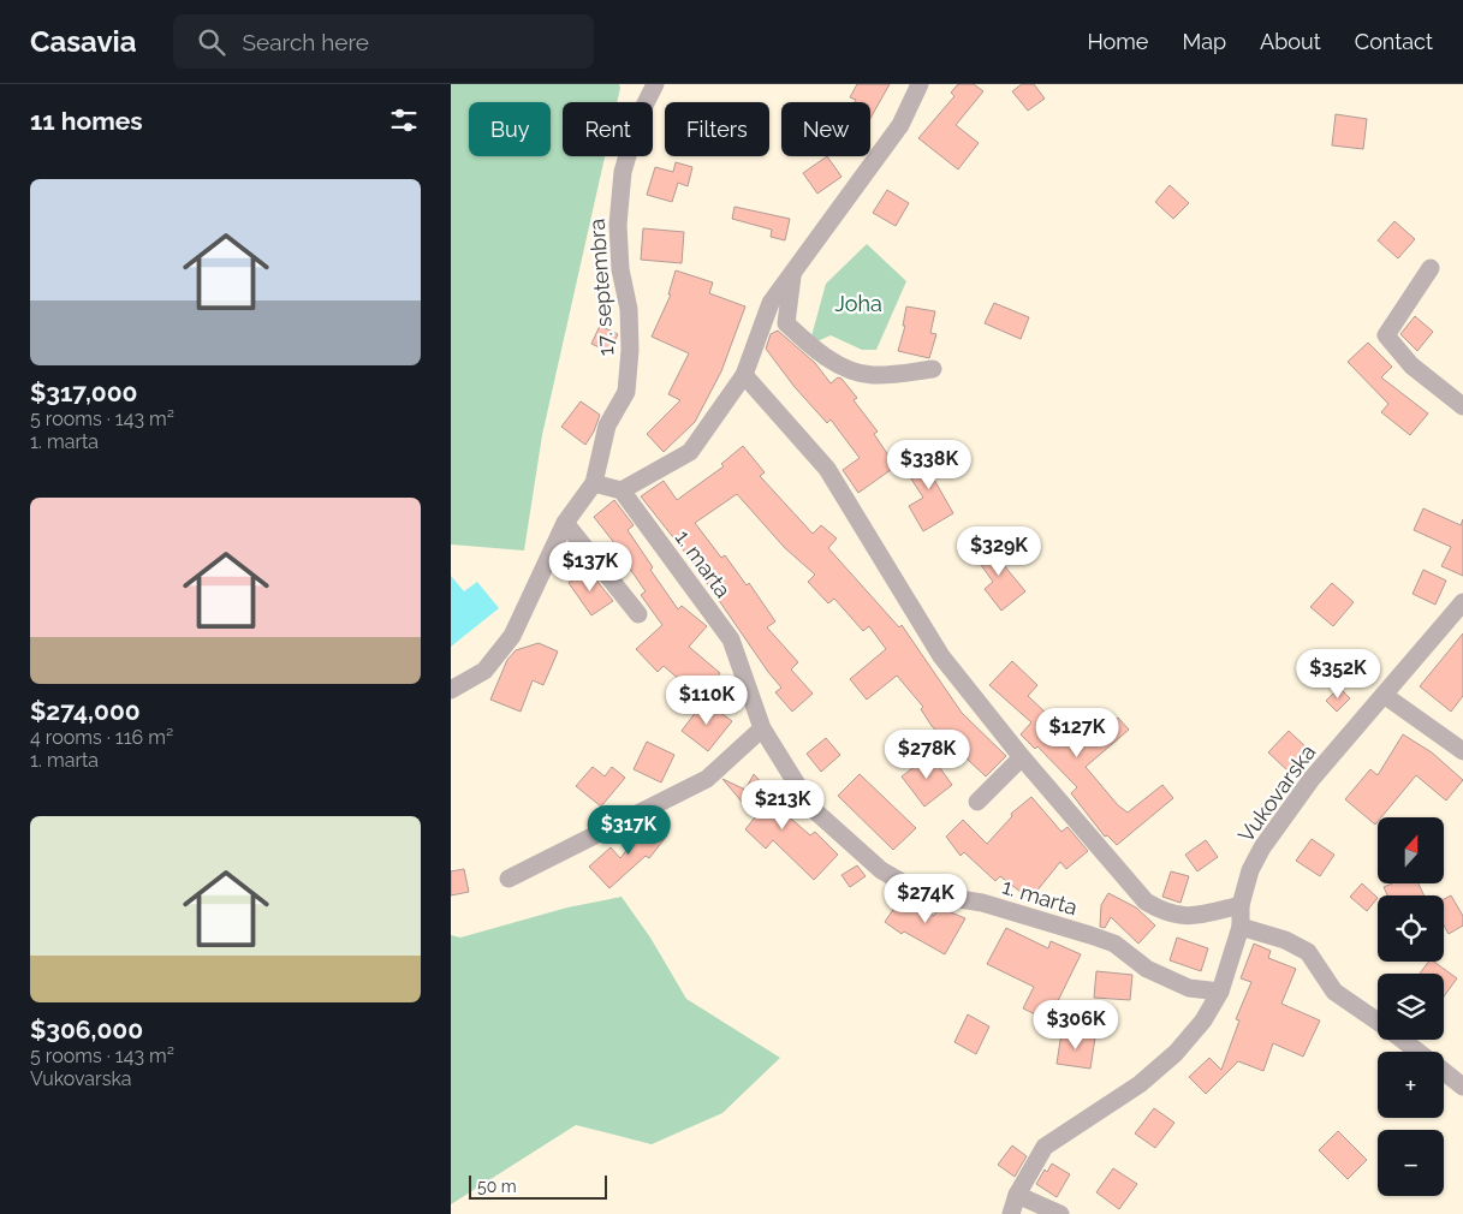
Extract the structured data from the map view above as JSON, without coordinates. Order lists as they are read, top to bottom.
{
  "streets": {
    "street": ["17. septembra", "1. marta", "Vukovarska"]
  },
  "crossings": [
    ["1. marta", "Vukovarska"]
  ],
  "parks": ["Joha"],
  "scale_bar": "50 m",
  "north": "top",
  "page": {
    "header": "Casavia",
    "search": "Search here",
    "nav": [
      "Home",
      "Map",
      "About",
      "Contact"
    ],
    "heading": "11 homes",
    "chip": [
      "Buy",
      "Rent",
      "Filters",
      "New"
    ],
    "list": [
      {
        "name": "$317,000",
        "note": "5 rooms · 143 m² · 1. marta"
      },
      {
        "name": "$274,000",
        "note": "4 rooms · 116 m² · 1. marta"
      },
      {
        "name": "$306,000",
        "note": "5 rooms · 143 m² · Vukovarska"
      }
    ],
    "price": [
      "$338K",
      "$329K",
      "$137K",
      "$352K",
      "$110K",
      "$127K",
      "$278K",
      "$213K",
      "$317K",
      "$274K",
      "$306K"
    ],
    "map_buttons": ["+", "−"],
    "scale": "50 m"
  }
}
